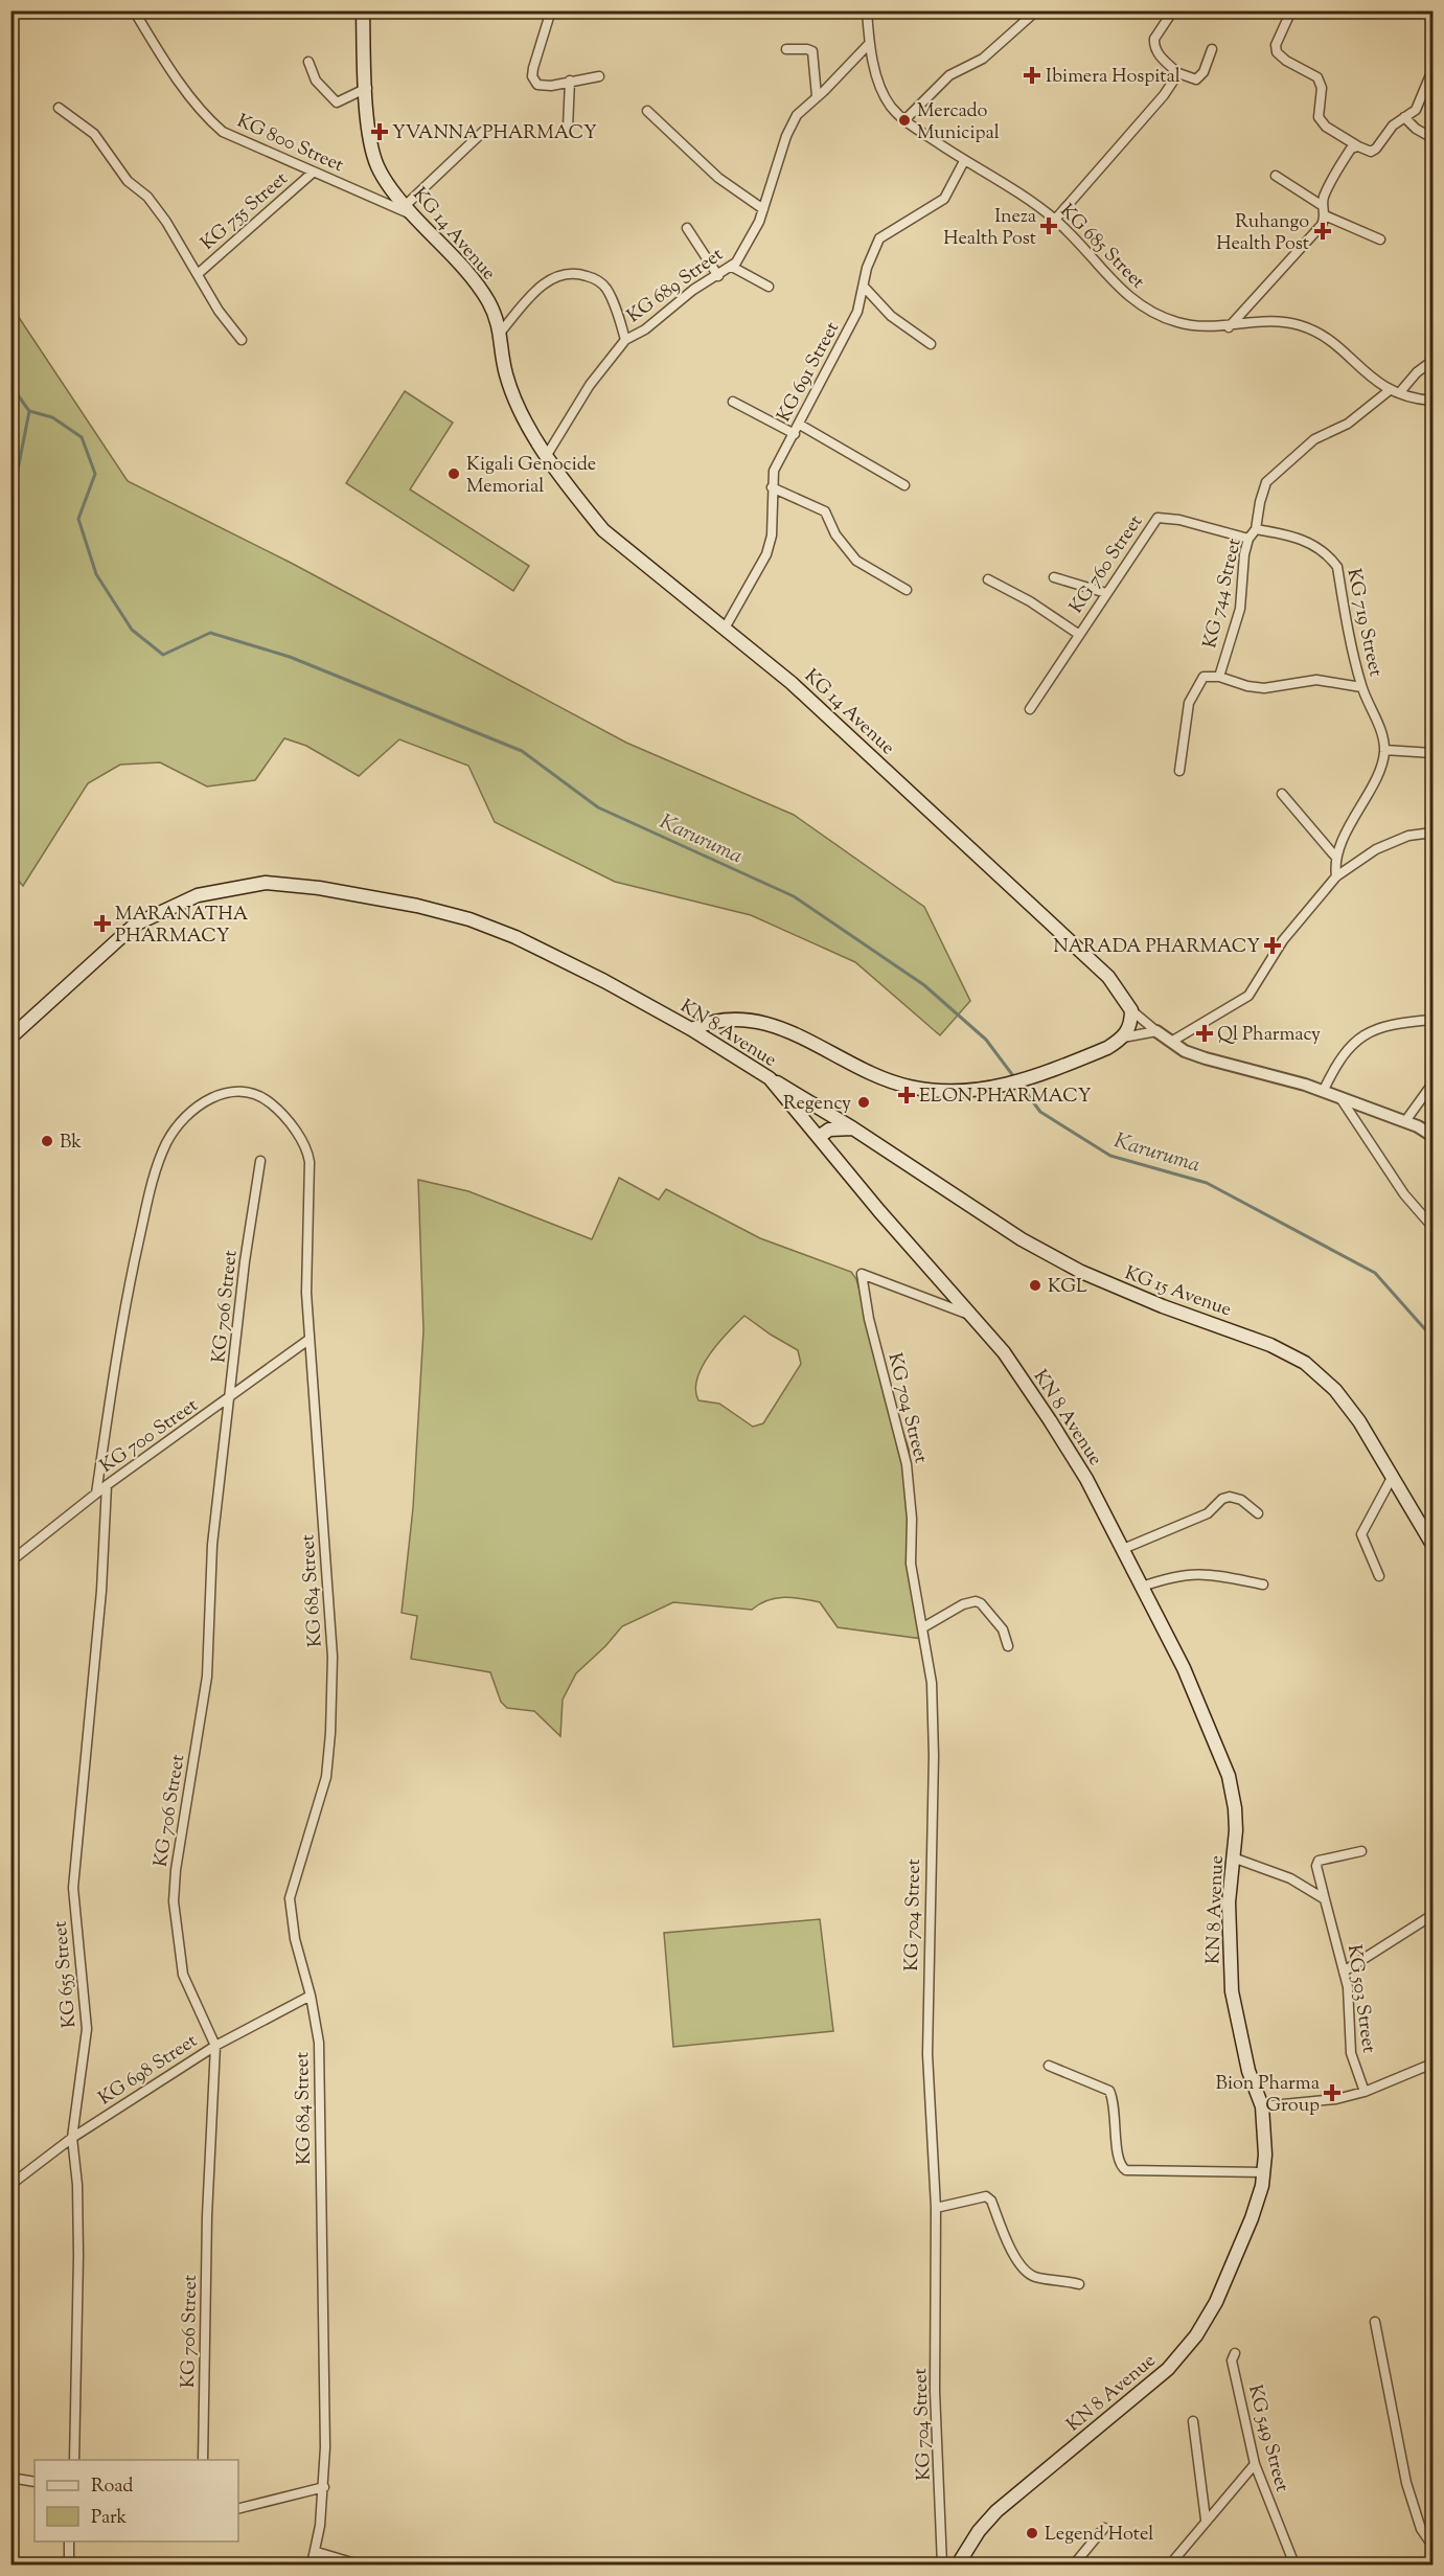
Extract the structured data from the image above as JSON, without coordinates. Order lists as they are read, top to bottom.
{
  "streets": {
    "main road": ["KG 14 Avenue", "KN 8 Avenue", "KG 15 Avenue"],
    "street": [
      "KG 800 Street",
      "KG 755 Street",
      "KG 685 Street",
      "KG 689 Street",
      "KG 691 Street",
      "KG 760 Street",
      "KG 744 Street",
      "KG 719 Street",
      "KG 706 Street",
      "KG 704 Street",
      "KG 700 Street",
      "KG 684 Street",
      "KG 655 Street",
      "KG 503 Street",
      "KG 698 Street",
      "KG 549 Street"
    ]
  },
  "crossings": [
    ["KG 800 Street", "KG 755 Street"],
    ["KG 800 Street", "KG 14 Avenue"],
    ["KG 14 Avenue", "KG 689 Street"],
    ["KG 14 Avenue", "KG 691 Street"],
    ["KG 685 Street", "KG 689 Street"],
    ["KG 685 Street", "KG 691 Street"],
    ["KG 685 Street", "KG 744 Street"],
    ["KG 760 Street", "KG 744 Street"],
    ["KG 744 Street", "KG 719 Street"],
    ["KN 8 Avenue", "KG 15 Avenue"],
    ["KN 8 Avenue", "KG 704 Street"],
    ["KG 706 Street", "KG 700 Street"],
    ["KG 706 Street", "KG 698 Street"],
    ["KG 700 Street", "KG 684 Street"],
    ["KG 700 Street", "KG 655 Street"],
    ["KG 684 Street", "KG 698 Street"],
    ["KG 655 Street", "KG 698 Street"]
  ],
  "water": ["Karuruma"],
  "places": {
    "health": [
      "Ibimera Hospital",
      "YVANNA PHARMACY",
      "Ineza Health Post",
      "Ruhango Health Post",
      "MARANATHA PHARMACY",
      "NARADA PHARMACY",
      "Ql Pharmacy",
      "ELON PHARMACY",
      "Bion Pharma Group"
    ],
    "other": [
      "Mercado Municipal",
      "Kigali Genocide Memorial",
      "Regency",
      "Bk",
      "KGL",
      "Legend Hotel"
    ]
  },
  "legend": ["Road", "Park"]
}
